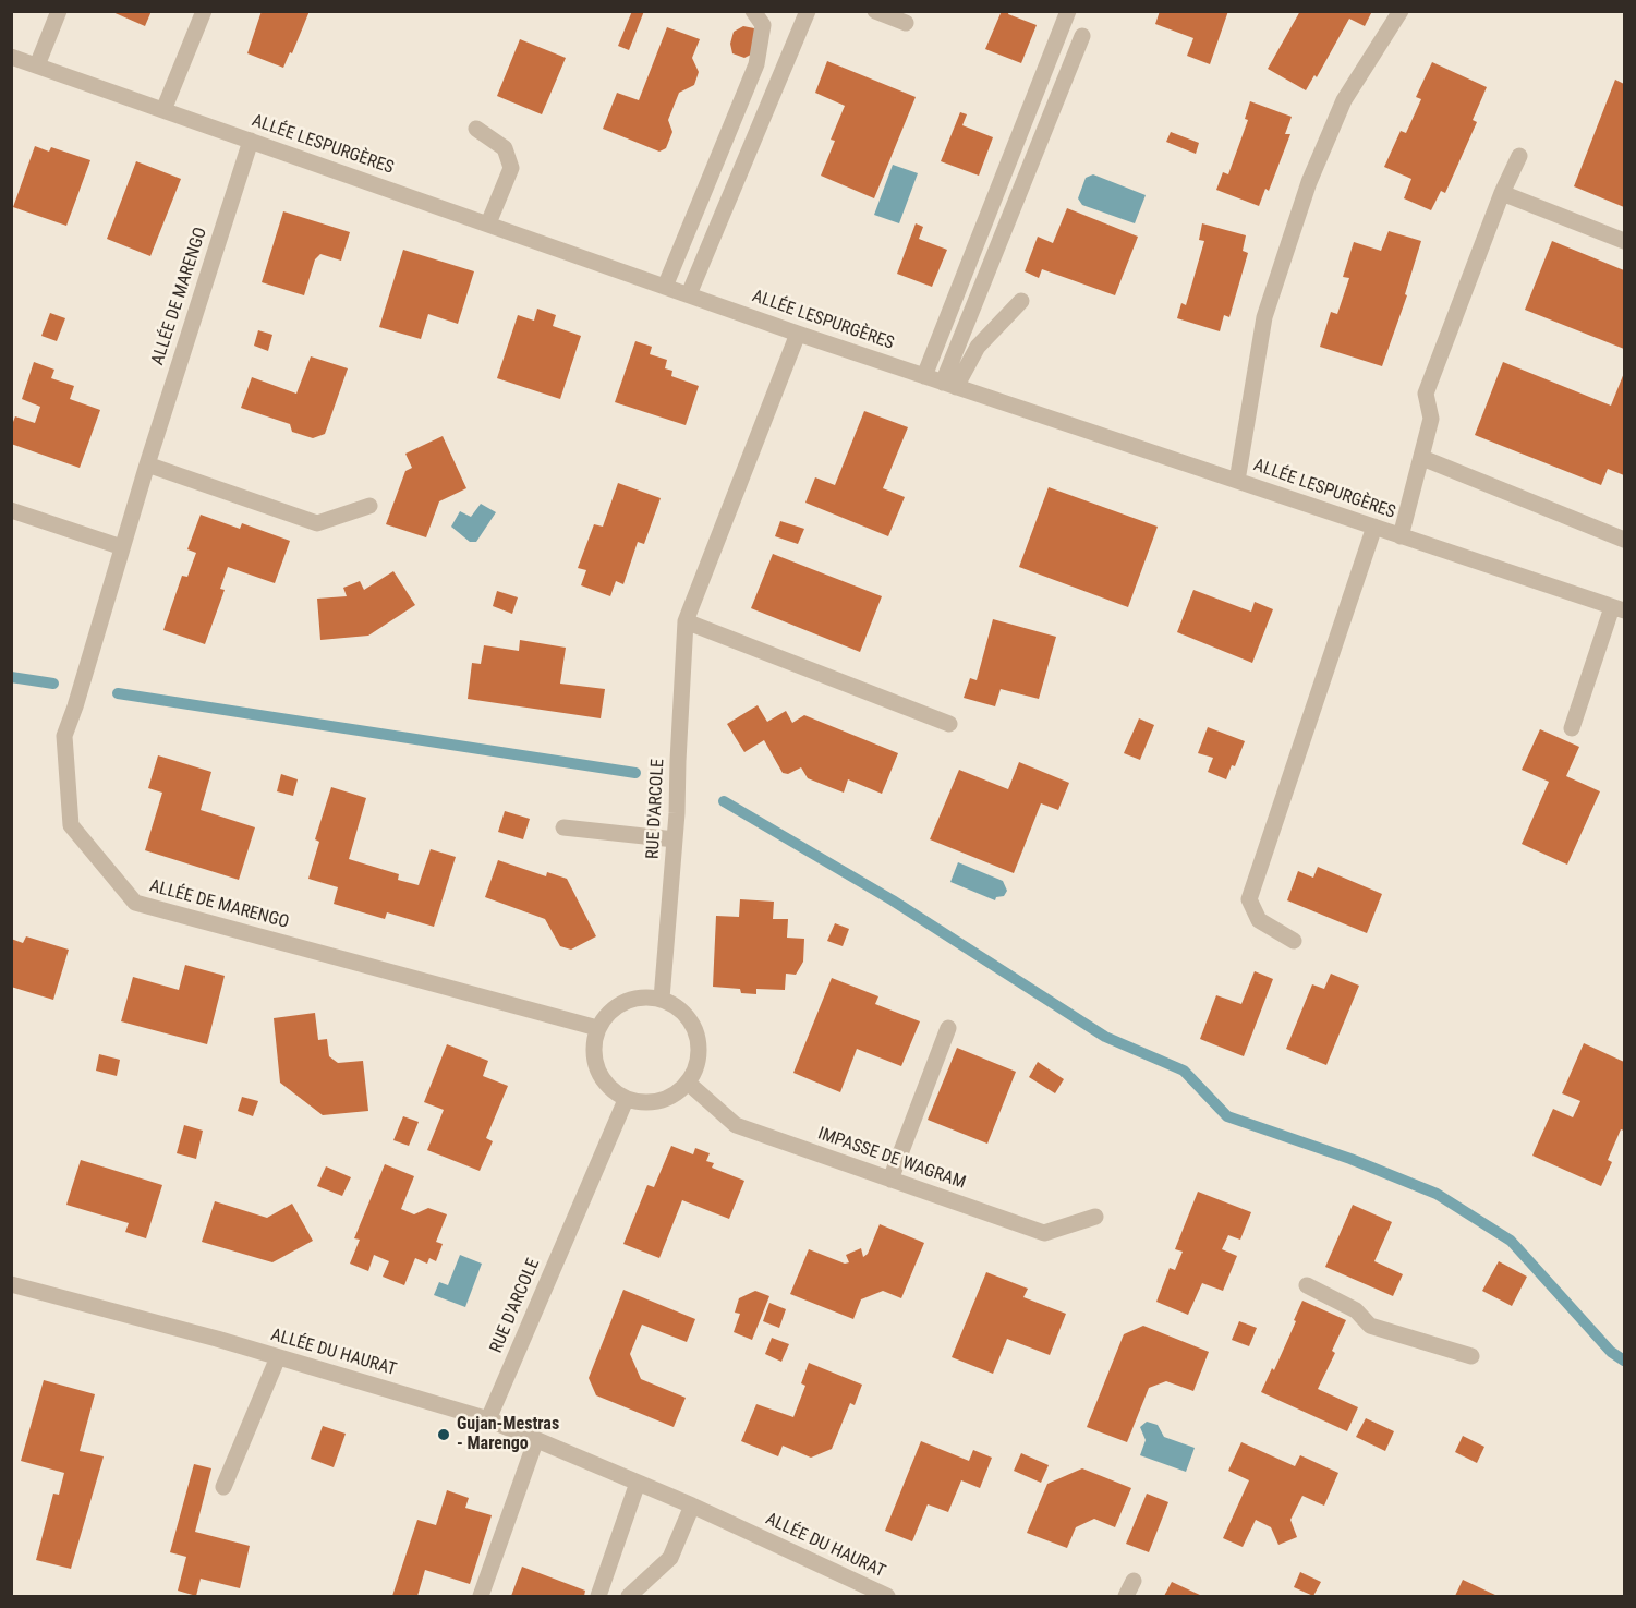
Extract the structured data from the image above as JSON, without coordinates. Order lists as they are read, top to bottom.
{
  "streets": {
    "street": [
      "ALLÉE LESPURGÈRES",
      "ALLÉE DE MARENGO",
      "RUE D'ARCOLE",
      "IMPASSE DE WAGRAM",
      "ALLÉE DU HAURAT"
    ]
  },
  "crossings": [
    ["ALLÉE LESPURGÈRES", "ALLÉE DE MARENGO"],
    ["ALLÉE LESPURGÈRES", "RUE D'ARCOLE"],
    ["ALLÉE DE MARENGO", "RUE D'ARCOLE"],
    ["ALLÉE DE MARENGO", "IMPASSE DE WAGRAM"],
    ["RUE D'ARCOLE", "IMPASSE DE WAGRAM"],
    ["RUE D'ARCOLE", "ALLÉE DU HAURAT"]
  ],
  "places": ["Gujan-Mestras - Marengo"]
}
